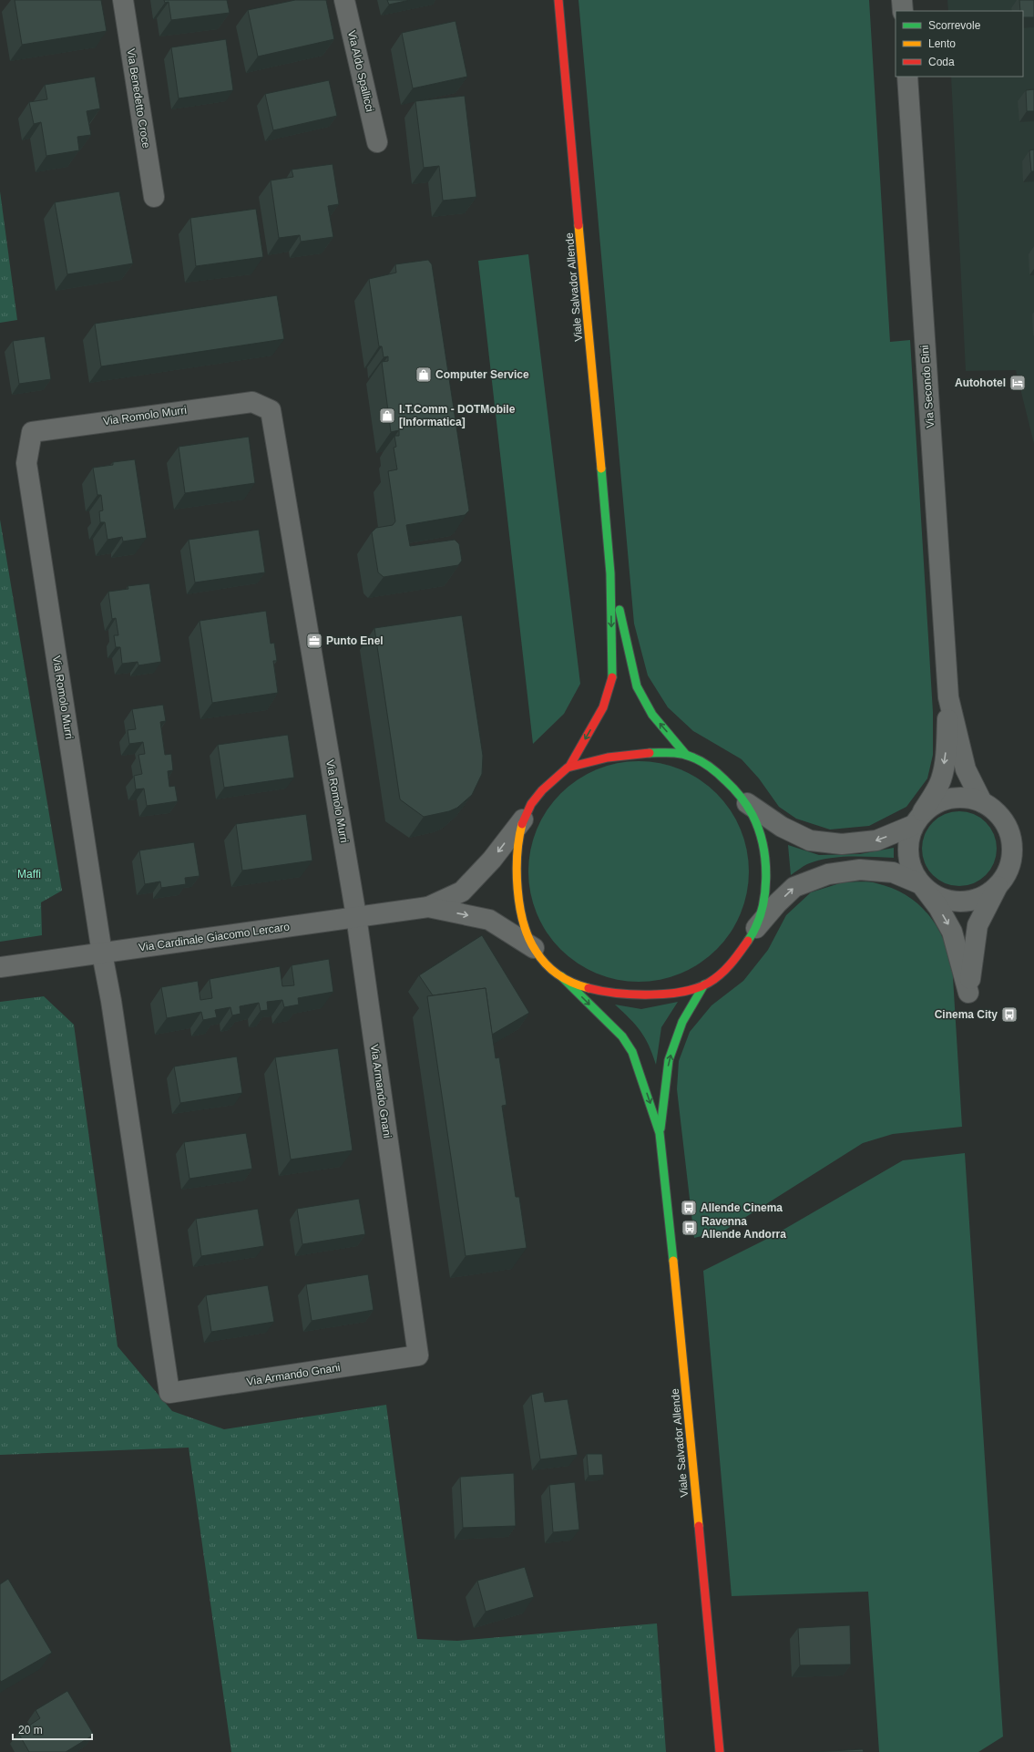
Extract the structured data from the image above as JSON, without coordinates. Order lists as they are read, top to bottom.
{
  "streets": {
    "main road": ["Viale Salvador Allende"],
    "street": [
      "Via Aldo Spallicci",
      "Via Benedetto Croce",
      "Via Secondo Bini",
      "Via Romolo Murri",
      "Via Cardinale Giacomo Lercaro",
      "Via Armando Gnani"
    ]
  },
  "crossings": [
    ["Via Romolo Murri", "Via Cardinale Giacomo Lercaro"],
    ["Via Romolo Murri", "Via Armando Gnani"],
    ["Via Cardinale Giacomo Lercaro", "Via Armando Gnani"]
  ],
  "parks": ["Maffi"],
  "places": {
    "shop": ["Computer Service", "I.T.Comm - DOTMobile [Informatica]"],
    "hotel": ["Autohotel"],
    "office": ["Punto Enel"],
    "bus stop": ["Cinema City", "Allende Cinema", "Ravenna Allende Andorra"]
  },
  "legend": ["Scorrevole", "Lento", "Coda"],
  "scale_bar": "20 m"
}
